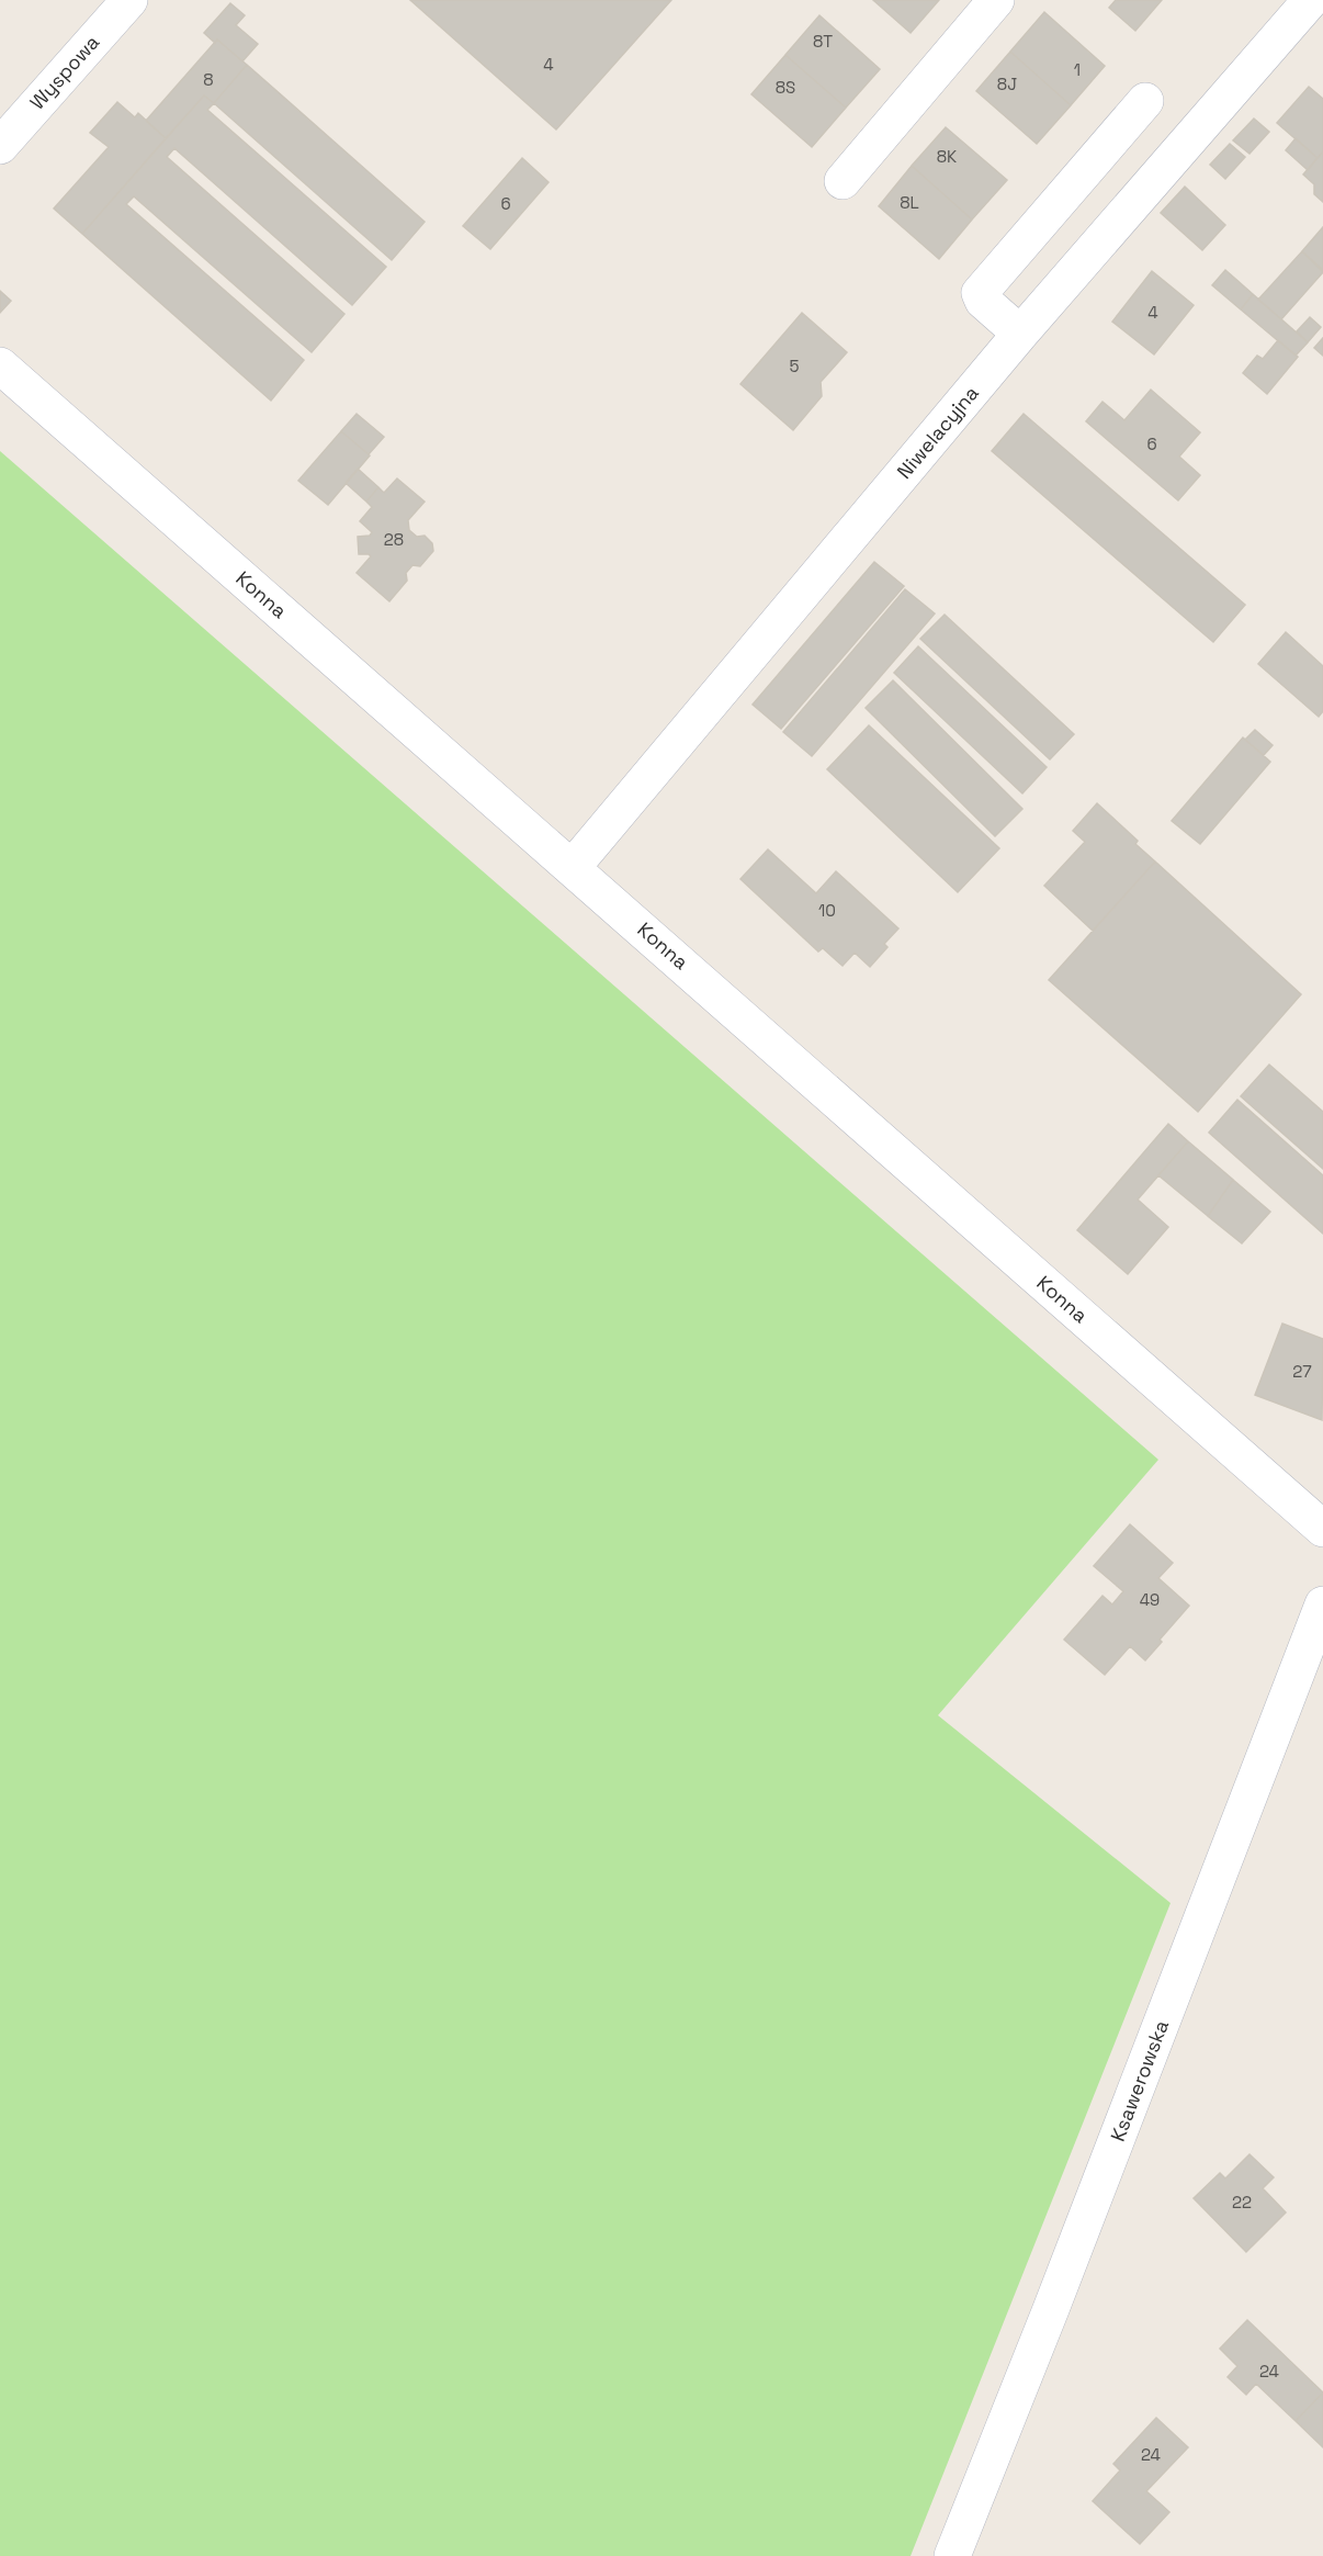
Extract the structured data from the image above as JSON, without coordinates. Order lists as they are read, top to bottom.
{
  "streets": {
    "street": [
      "Wyspowa",
      "Niwelacyjna",
      "Konna",
      "Ksawerowska"
    ]
  },
  "crossings": [
    ["Niwelacyjna", "Konna"]
  ],
  "house_numbers": [
    "8T",
    "4",
    "1",
    "8",
    "8J",
    "8S",
    "8K",
    "8L",
    "6",
    "4",
    "5",
    "6",
    "28",
    "10",
    "27",
    "49",
    "22",
    "24",
    "24"
  ]
}
